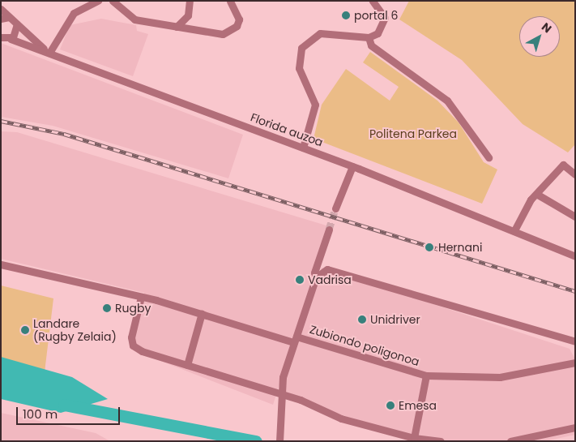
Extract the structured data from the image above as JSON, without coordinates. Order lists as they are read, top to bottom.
{
  "streets": {
    "street": ["Florida auzoa", "Zubiondo poligonoa"]
  },
  "parks": ["Politena Parkea"],
  "places": [
    "portal 6",
    "Hernani",
    "Vadrisa",
    "Rugby",
    "Unidriver",
    "Landare (Rugby Zelaia)",
    "Emesa"
  ],
  "scale_bar": "100 m",
  "north": "top right"
}
